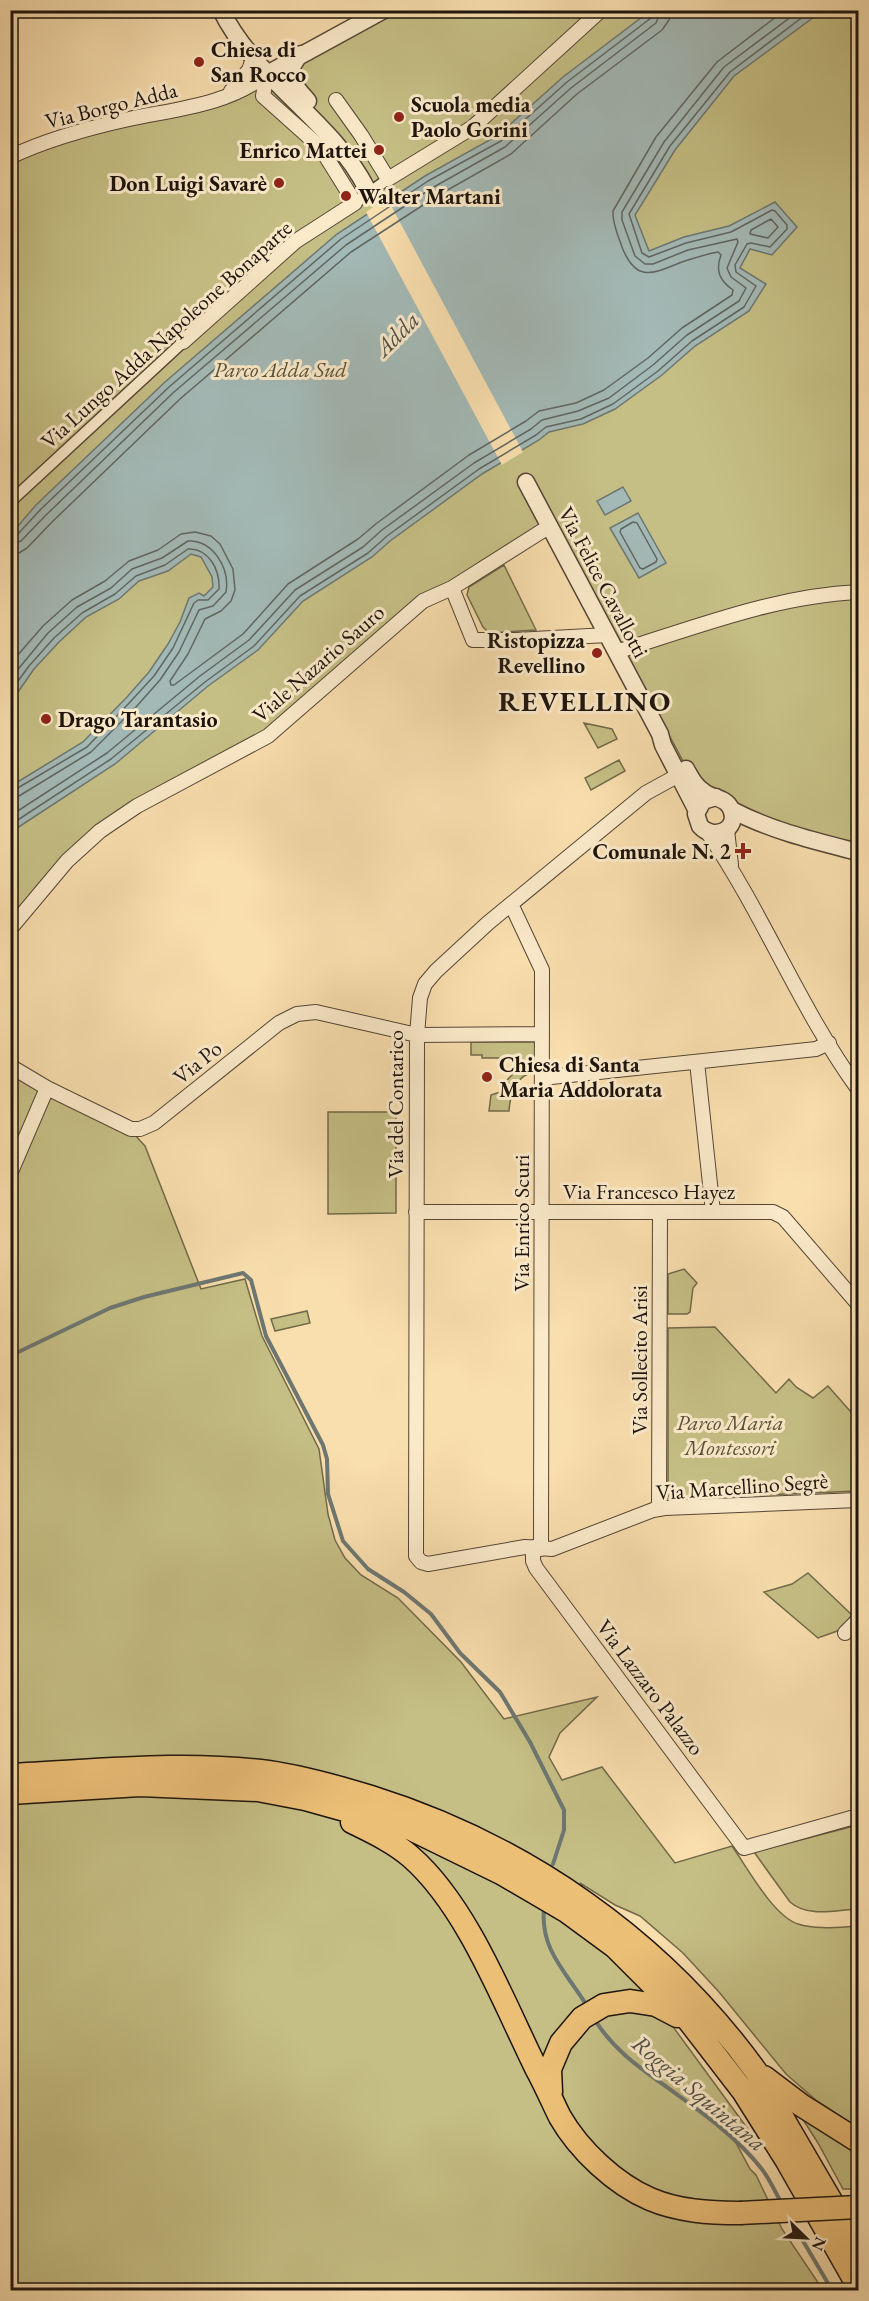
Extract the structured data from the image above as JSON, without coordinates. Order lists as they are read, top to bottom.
{
  "streets": {
    "street": [
      "Via Borgo Adda",
      "Via Lungo Adda Napoleone Bonaparte",
      "Via Felice Cavallotti",
      "Viale Nazario Sauro",
      "Via Po",
      "Via del Contarico",
      "Via Francesco Hayez",
      "Via Enrico Scuri",
      "Via Sollecito Arisi",
      "Via Marcellino Segrè",
      "Via Lazzaro Palazzo"
    ]
  },
  "crossings": [
    ["Via Felice Cavallotti", "Viale Nazario Sauro"],
    ["Via Felice Cavallotti", "Via del Contarico"],
    ["Via Po", "Via del Contarico"],
    ["Via del Contarico", "Via Francesco Hayez"],
    ["Via del Contarico", "Via Enrico Scuri"],
    ["Via del Contarico", "Via Marcellino Segrè"],
    ["Via Francesco Hayez", "Via Enrico Scuri"],
    ["Via Francesco Hayez", "Via Sollecito Arisi"],
    ["Via Enrico Scuri", "Via Marcellino Segrè"],
    ["Via Enrico Scuri", "Via Lazzaro Palazzo"],
    ["Via Sollecito Arisi", "Via Marcellino Segrè"],
    ["Via Marcellino Segrè", "Via Lazzaro Palazzo"]
  ],
  "districts": ["REVELLINO"],
  "water": ["Adda", "Roggia Squintana"],
  "parks": ["Parco Adda Sud", "Parco Maria Montessori"],
  "places": {
    "other": [
      "Chiesa di San Rocco",
      "Scuola media Paolo Gorini",
      "Enrico Mattei",
      "Don Luigi Savarè",
      "Walter Martani",
      "Ristopizza Revellino",
      "Drago Tarantasio",
      "Chiesa di Santa Maria Addolorata"
    ],
    "health": ["Comunale N. 2"]
  },
  "north": "bottom right"
}
